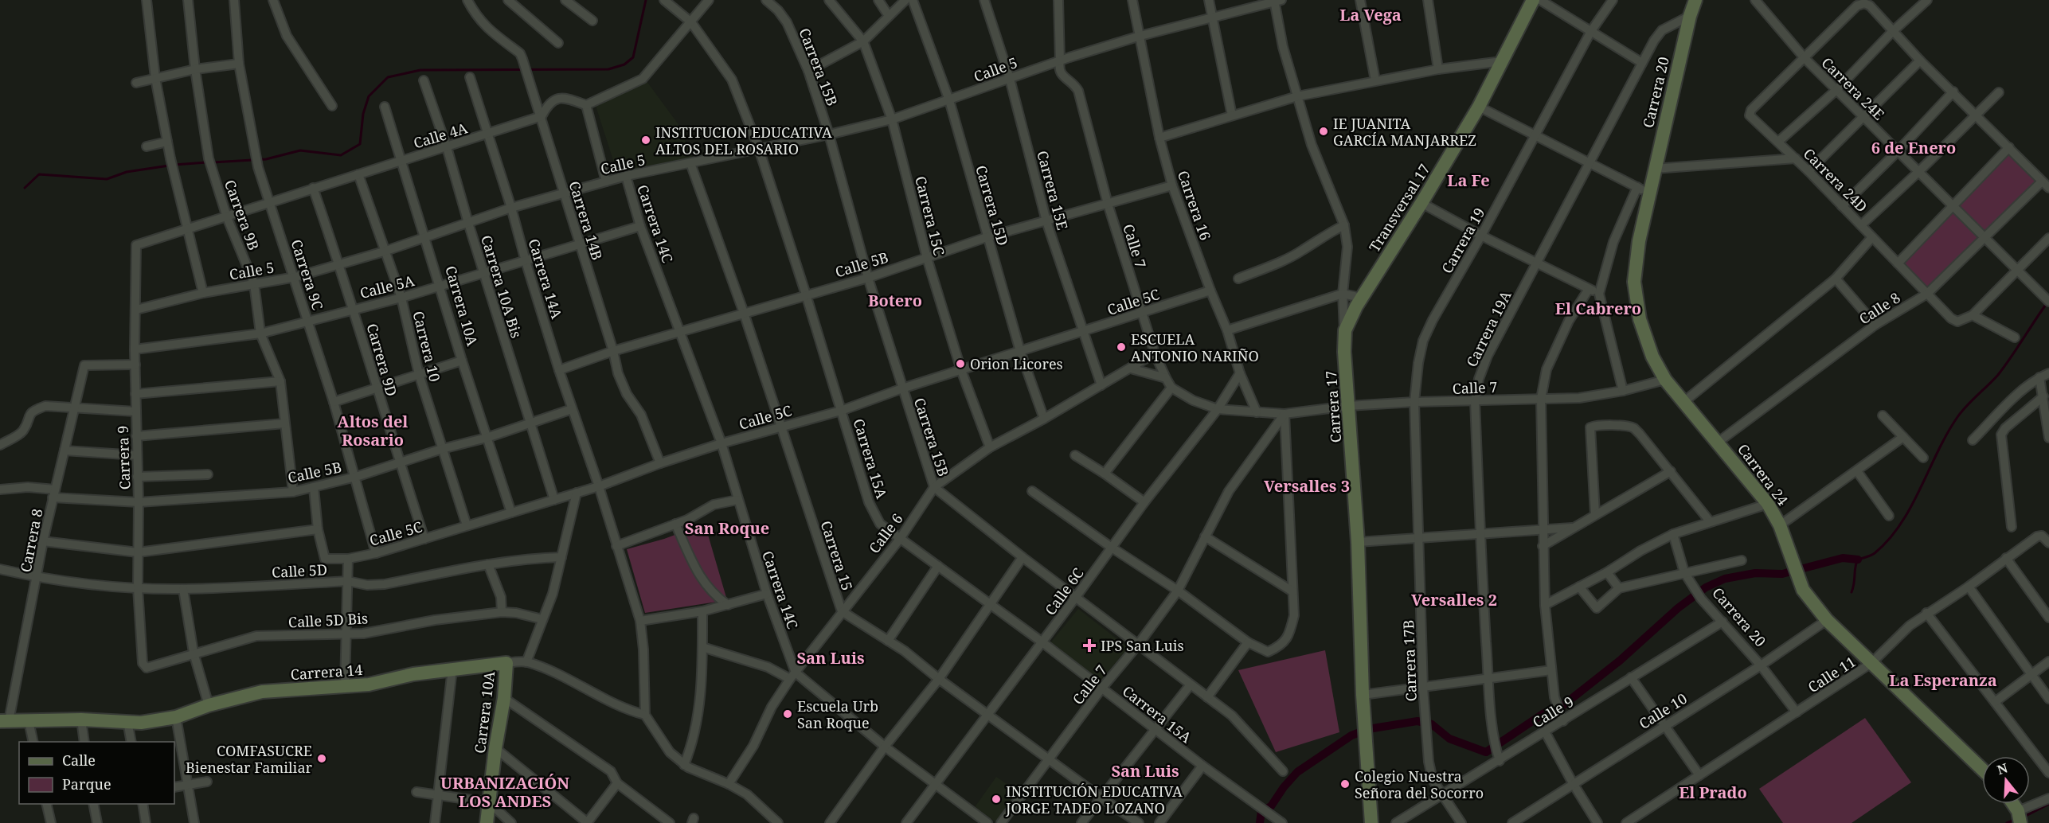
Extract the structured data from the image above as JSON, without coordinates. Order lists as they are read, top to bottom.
{
  "streets": {
    "street": [
      "Carrera 15B",
      "Calle 5",
      "Carrera 24E",
      "Carrera 20",
      "Calle 4A",
      "Carrera 24D",
      "Carrera 15E",
      "Carrera 15D",
      "Carrera 16",
      "Transversal 17",
      "Carrera 9B",
      "Carrera 15C",
      "Carrera 14B",
      "Carrera 14C",
      "Carrera 19",
      "Calle 7",
      "Calle 5B",
      "Carrera 9C",
      "Carrera 14A",
      "Calle 5A",
      "Carrera 10A Bis",
      "Calle 5C",
      "Carrera 10A",
      "Calle 8",
      "Carrera 19A",
      "Carrera 10",
      "Carrera 9D",
      "Carrera 17",
      "Carrera 9",
      "Carrera 15A",
      "Carrera 24",
      "Calle 6",
      "Carrera 8",
      "Carrera 15",
      "Calle 5D",
      "Calle 6C",
      "Calle 5D Bis",
      "Carrera 17B",
      "Carrera 14",
      "Calle 11",
      "Calle 10",
      "Calle 9"
    ]
  },
  "crossings": [
    ["Carrera 15B", "Calle 5"],
    ["Carrera 15B", "Calle 7"],
    ["Carrera 15B", "Calle 5B"],
    ["Carrera 15B", "Calle 5C"],
    ["Carrera 15B", "Calle 6"],
    ["Carrera 15B", "Calle 6C"],
    ["Calle 5", "Carrera 15E"],
    ["Calle 5", "Carrera 15D"],
    ["Calle 5", "Carrera 16"],
    ["Calle 5", "Carrera 9B"],
    ["Calle 5", "Carrera 15C"],
    ["Calle 5", "Carrera 14B"],
    ["Calle 5", "Carrera 14C"],
    ["Calle 5", "Calle 7"],
    ["Calle 5", "Carrera 9C"],
    ["Calle 5", "Carrera 14A"],
    ["Calle 5", "Carrera 10A Bis"],
    ["Calle 5", "Carrera 10A"],
    ["Calle 5", "Carrera 10"],
    ["Calle 5", "Carrera 9D"],
    ["Calle 5", "Carrera 17"],
    ["Calle 5", "Carrera 9"],
    ["Calle 5", "Carrera 15A"],
    ["Calle 5", "Carrera 15"],
    ["Carrera 24E", "Carrera 24D"],
    ["Carrera 24E", "Calle 8"],
    ["Carrera 20", "Carrera 19"],
    ["Carrera 20", "Carrera 19A"],
    ["Carrera 20", "Carrera 24"],
    ["Carrera 20", "Calle 11"],
    ["Carrera 20", "Calle 10"],
    ["Carrera 20", "Calle 9"],
    ["Calle 4A", "Carrera 9B"],
    ["Calle 4A", "Carrera 14B"],
    ["Calle 4A", "Carrera 9C"],
    ["Calle 4A", "Carrera 14A"],
    ["Calle 4A", "Carrera 10A Bis"],
    ["Calle 4A", "Carrera 10A"],
    ["Calle 4A", "Carrera 10"],
    ["Calle 4A", "Carrera 9D"],
    ["Calle 4A", "Carrera 9"],
    ["Carrera 24D", "Calle 8"],
    ["Carrera 15E", "Calle 5B"],
    ["Carrera 15E", "Calle 5C"],
    ["Carrera 15E", "Calle 6"],
    ["Carrera 15D", "Calle 5B"],
    ["Carrera 15D", "Calle 5C"],
    ["Carrera 15D", "Calle 6"],
    ["Carrera 16", "Calle 7"],
    ["Carrera 16", "Calle 5B"],
    ["Carrera 16", "Calle 5C"],
    ["Carrera 16", "Calle 6C"],
    ["Transversal 17", "Carrera 17"],
    ["Carrera 9B", "Calle 5B"],
    ["Carrera 9B", "Calle 5A"],
    ["Carrera 15C", "Calle 5B"],
    ["Carrera 15C", "Calle 5C"],
    ["Carrera 15C", "Calle 6"],
    ["Carrera 14B", "Calle 5B"],
    ["Carrera 14B", "Calle 5A"],
    ["Carrera 14B", "Calle 5C"],
    ["Carrera 14C", "Calle 5B"],
    ["Carrera 14C", "Calle 5A"],
    ["Carrera 14C", "Calle 5C"],
    ["Carrera 14C", "Calle 6"],
    ["Carrera 19", "Calle 7"],
    ["Carrera 19", "Carrera 17B"],
    ["Calle 7", "Calle 5B"],
    ["Calle 7", "Calle 5C"],
    ["Calle 7", "Carrera 19A"],
    ["Calle 7", "Carrera 17"],
    ["Calle 7", "Carrera 15A"],
    ["Calle 7", "Carrera 24"],
    ["Calle 7", "Calle 6"],
    ["Calle 7", "Carrera 15"],
    ["Calle 7", "Calle 6C"],
    ["Calle 7", "Carrera 17B"],
    ["Calle 5B", "Carrera 9C"],
    ["Calle 5B", "Carrera 14A"],
    ["Calle 5B", "Carrera 10A Bis"],
    ["Calle 5B", "Carrera 10A"],
    ["Calle 5B", "Carrera 10"],
    ["Calle 5B", "Carrera 9D"],
    ["Calle 5B", "Carrera 9"],
    ["Calle 5B", "Carrera 15A"],
    ["Calle 5B", "Carrera 8"],
    ["Calle 5B", "Carrera 15"],
    ["Carrera 9C", "Calle 5A"],
    ["Carrera 9C", "Calle 5C"],
    ["Carrera 14A", "Calle 5A"],
    ["Carrera 14A", "Calle 5C"],
    ["Calle 5A", "Carrera 10A Bis"],
    ["Calle 5A", "Carrera 10A"],
    ["Calle 5A", "Carrera 10"],
    ["Calle 5A", "Carrera 9D"],
    ["Calle 5A", "Carrera 9"],
    ["Carrera 10A Bis", "Calle 5C"],
    ["Calle 5C", "Carrera 10A"],
    ["Calle 5C", "Carrera 10"],
    ["Calle 5C", "Carrera 9D"],
    ["Calle 5C", "Carrera 15A"],
    ["Calle 5C", "Carrera 15"],
    ["Carrera 10A", "Carrera 14"],
    ["Calle 8", "Carrera 24"],
    ["Carrera 19A", "Calle 9"],
    ["Carrera 9", "Carrera 8"],
    ["Carrera 9", "Calle 5D"],
    ["Carrera 9", "Calle 5D Bis"],
    ["Carrera 15A", "Calle 6"],
    ["Carrera 15A", "Calle 6C"],
    ["Carrera 24", "Calle 11"],
    ["Carrera 24", "Calle 10"],
    ["Calle 6", "Carrera 15"],
    ["Carrera 8", "Calle 5D"],
    ["Carrera 8", "Carrera 14"],
    ["Carrera 15", "Calle 6C"],
    ["Carrera 17B", "Calle 9"]
  ],
  "districts": [
    "La Vega",
    "6 de Enero",
    "La Fe",
    "Botero",
    "El Cabrero",
    "Altos del Rosario",
    "Versalles 3",
    "San Roque",
    "Versalles 2",
    "San Luis",
    "La Esperanza",
    "San Luis",
    "URBANIZACIÓN LOS ANDES",
    "El Prado"
  ],
  "places": {
    "other": [
      "IE JUANITA GARCÍA MANJARREZ",
      "INSTITUCION EDUCATIVA ALTOS DEL ROSARIO",
      "ESCUELA ANTONIO NARIÑO",
      "Orion Licores",
      "Escuela Urb San Roque",
      "COMFASUCRE Bienestar Familiar",
      "Colegio Nuestra Señora del Socorro",
      "INSTITUCIÓN EDUCATIVA JORGE TADEO LOZANO"
    ],
    "health": ["IPS San Luis"]
  },
  "legend": ["Calle", "Parque"],
  "north": "top"
}
